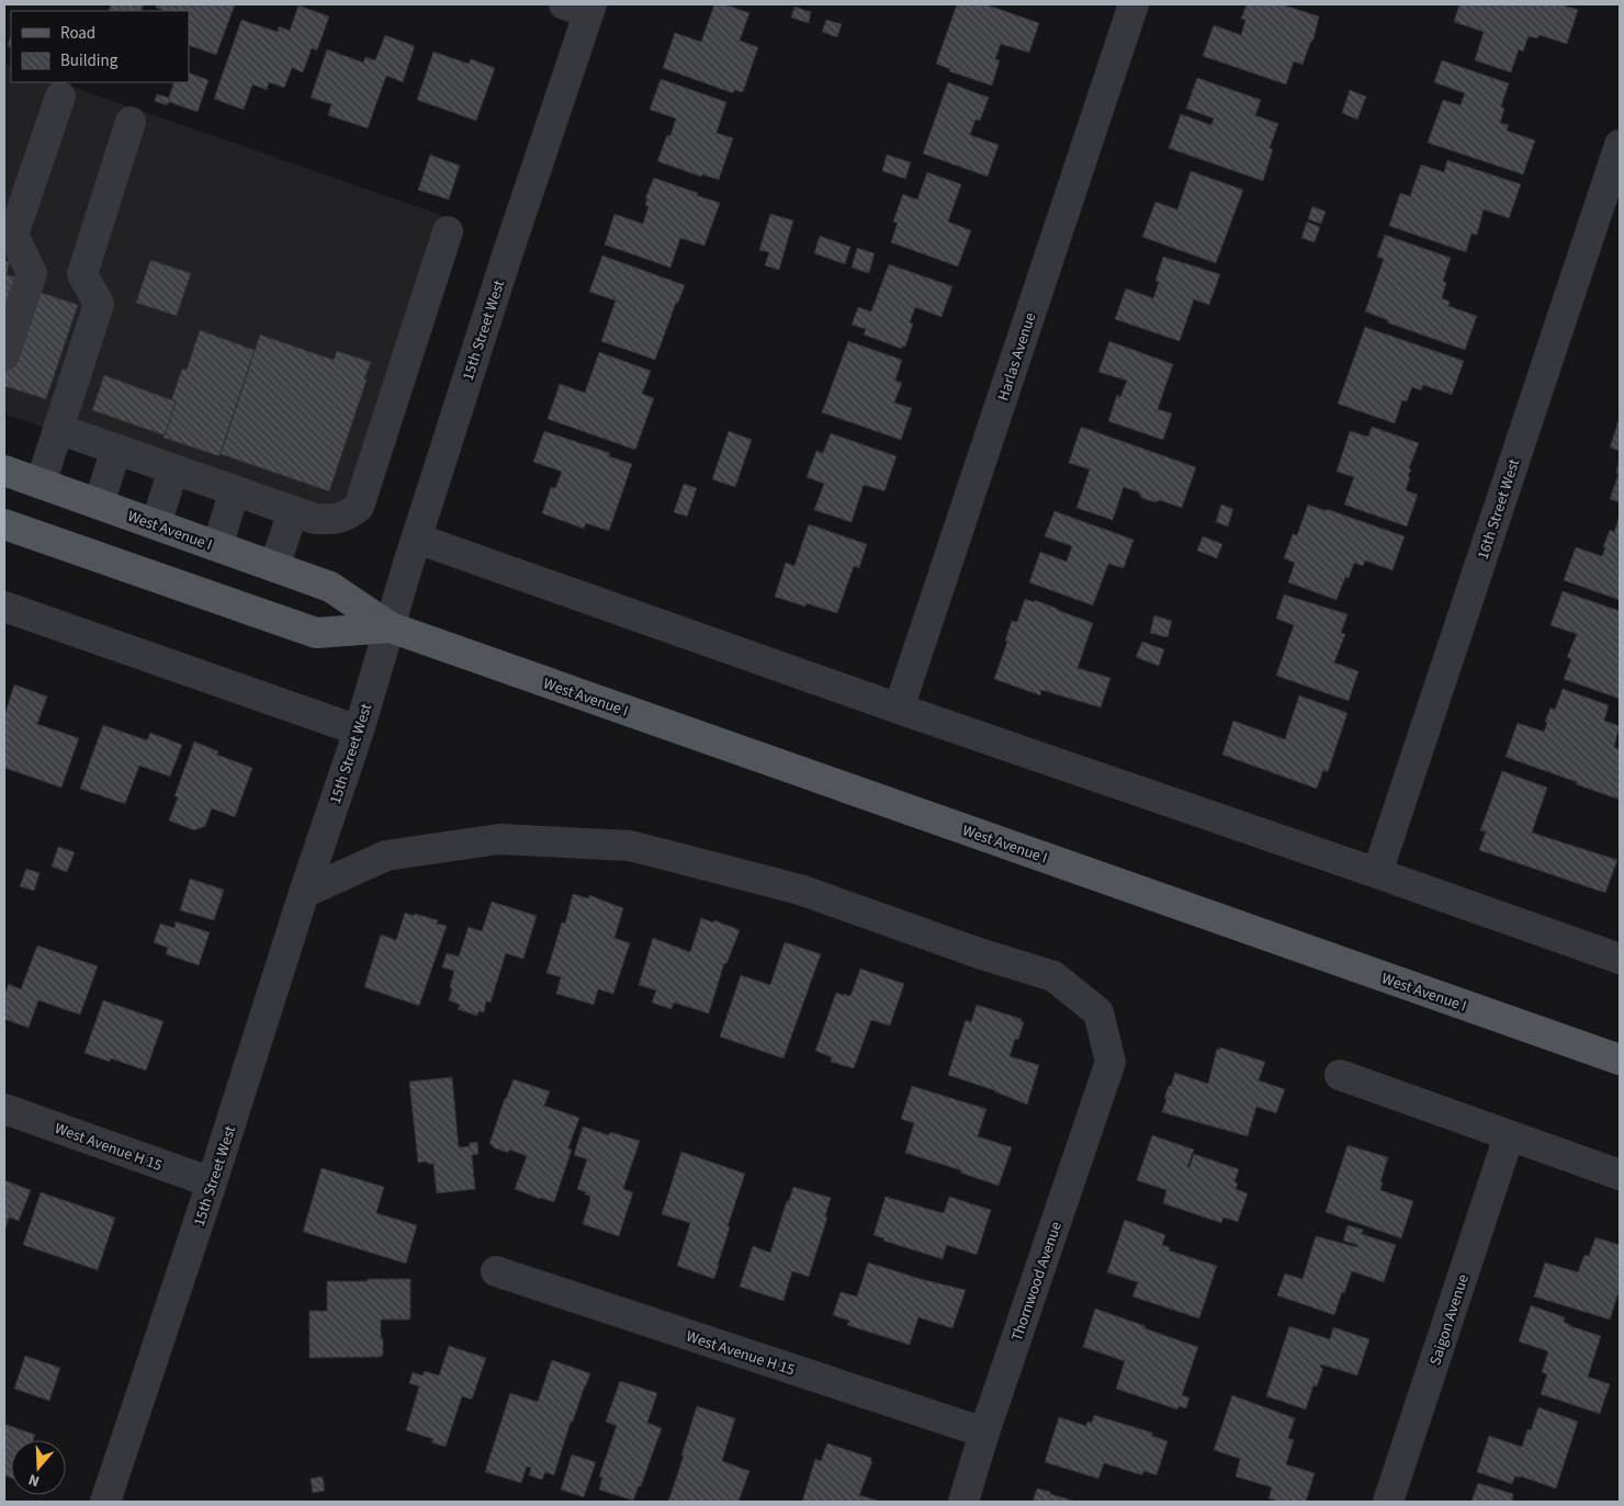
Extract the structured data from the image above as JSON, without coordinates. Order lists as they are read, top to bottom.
{
  "streets": {
    "main road": ["West Avenue I"],
    "street": [
      "15th Street West",
      "Harlas Avenue",
      "16th Street West",
      "West Avenue H 15",
      "Thornwood Avenue",
      "Saigon Avenue"
    ]
  },
  "crossings": [
    ["15th Street West", "West Avenue I"],
    ["15th Street West", "West Avenue H 15"],
    ["15th Street West", "Thornwood Avenue"],
    ["West Avenue H 15", "Thornwood Avenue"]
  ],
  "legend": ["Road", "Building"],
  "north": "bottom"
}
